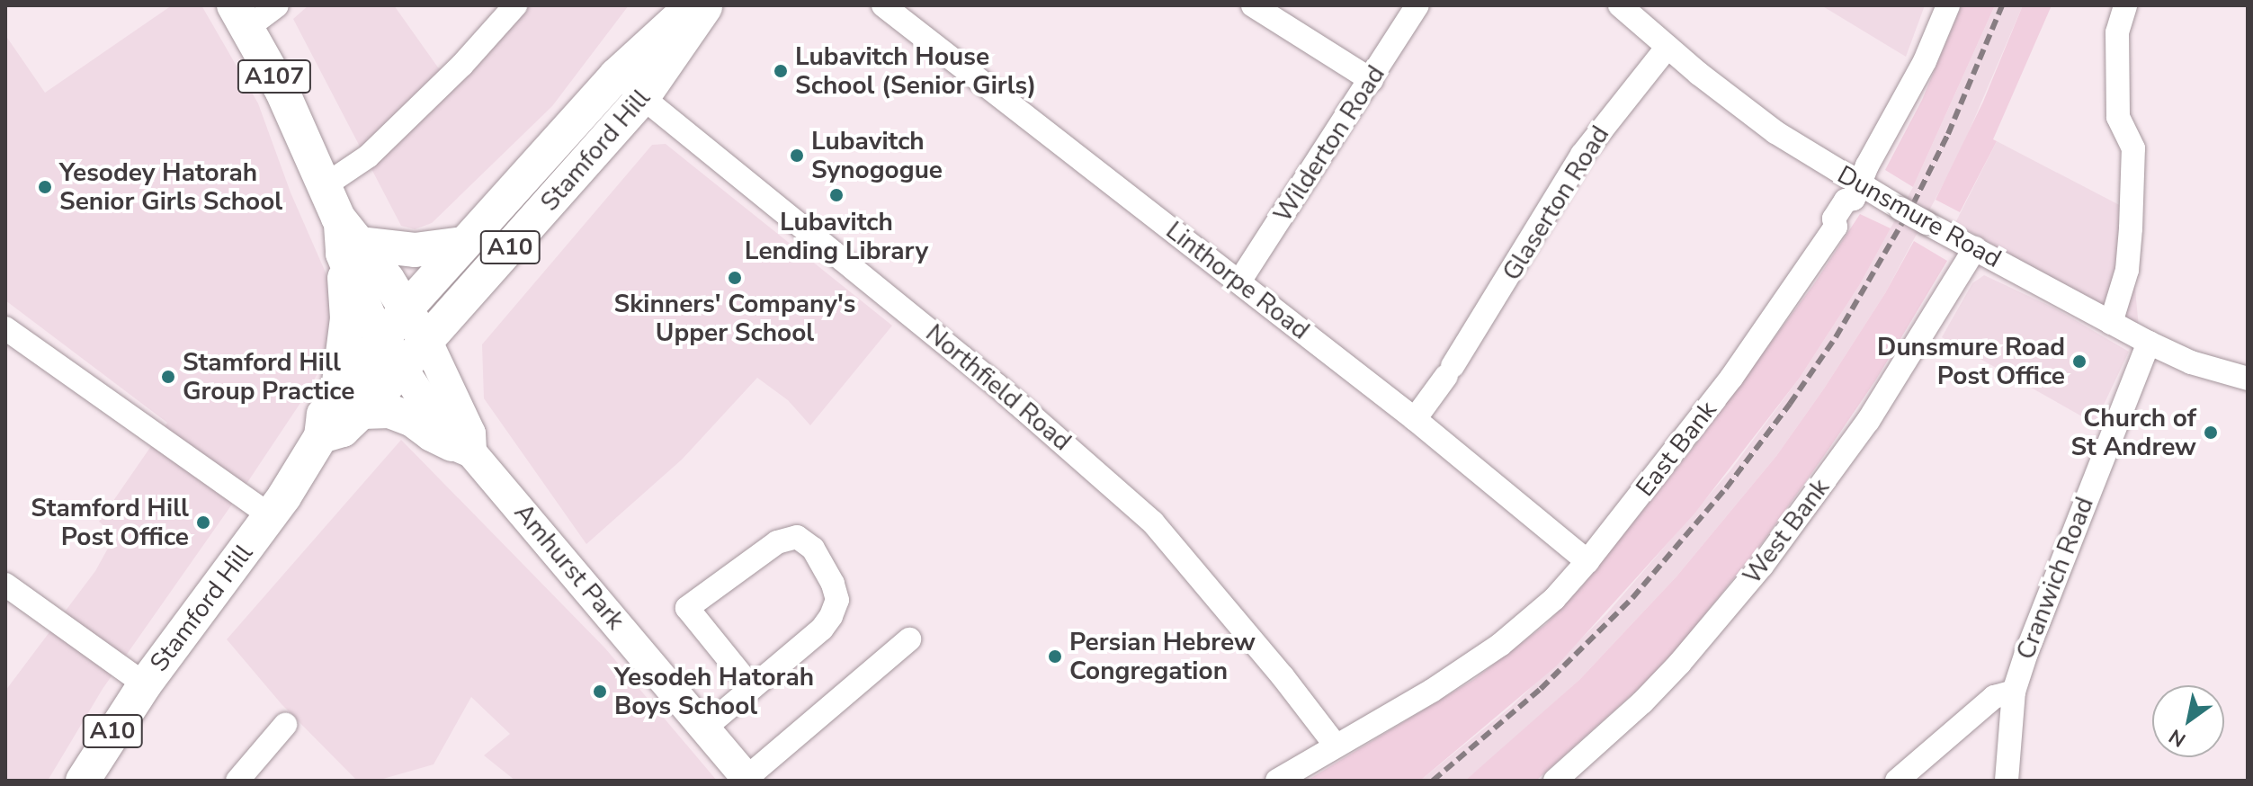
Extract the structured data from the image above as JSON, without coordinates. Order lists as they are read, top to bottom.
{
  "streets": {
    "highway": ["A107", "Stamford Hill", "A10"],
    "main road": ["Amhurst Park"],
    "street": [
      "Wilderton Road",
      "Glaserton Road",
      "Dunsmure Road",
      "Linthorpe Road",
      "Northfield Road",
      "East Bank",
      "West Bank",
      "Cranwich Road"
    ]
  },
  "crossings": [
    ["A107", "Stamford Hill"],
    ["A107", "Amhurst Park"],
    ["Wilderton Road", "Linthorpe Road"],
    ["Stamford Hill", "Northfield Road"],
    ["Stamford Hill", "Amhurst Park"],
    ["Glaserton Road", "Dunsmure Road"],
    ["Glaserton Road", "Linthorpe Road"],
    ["Dunsmure Road", "East Bank"],
    ["Dunsmure Road", "West Bank"],
    ["Dunsmure Road", "Cranwich Road"],
    ["Linthorpe Road", "East Bank"],
    ["Northfield Road", "East Bank"]
  ],
  "places": [
    "Lubavitch House School (Senior Girls)",
    "Lubavitch Synogogue",
    "Yesodey Hatorah Senior Girls School",
    "Lubavitch Lending Library",
    "Skinners' Company's Upper School",
    "Dunsmure Road Post Office",
    "Stamford Hill Group Practice",
    "Church of St Andrew",
    "Stamford Hill Post Office",
    "Persian Hebrew Congregation",
    "Yesodeh Hatorah Boys School"
  ],
  "north": "bottom left"
}
